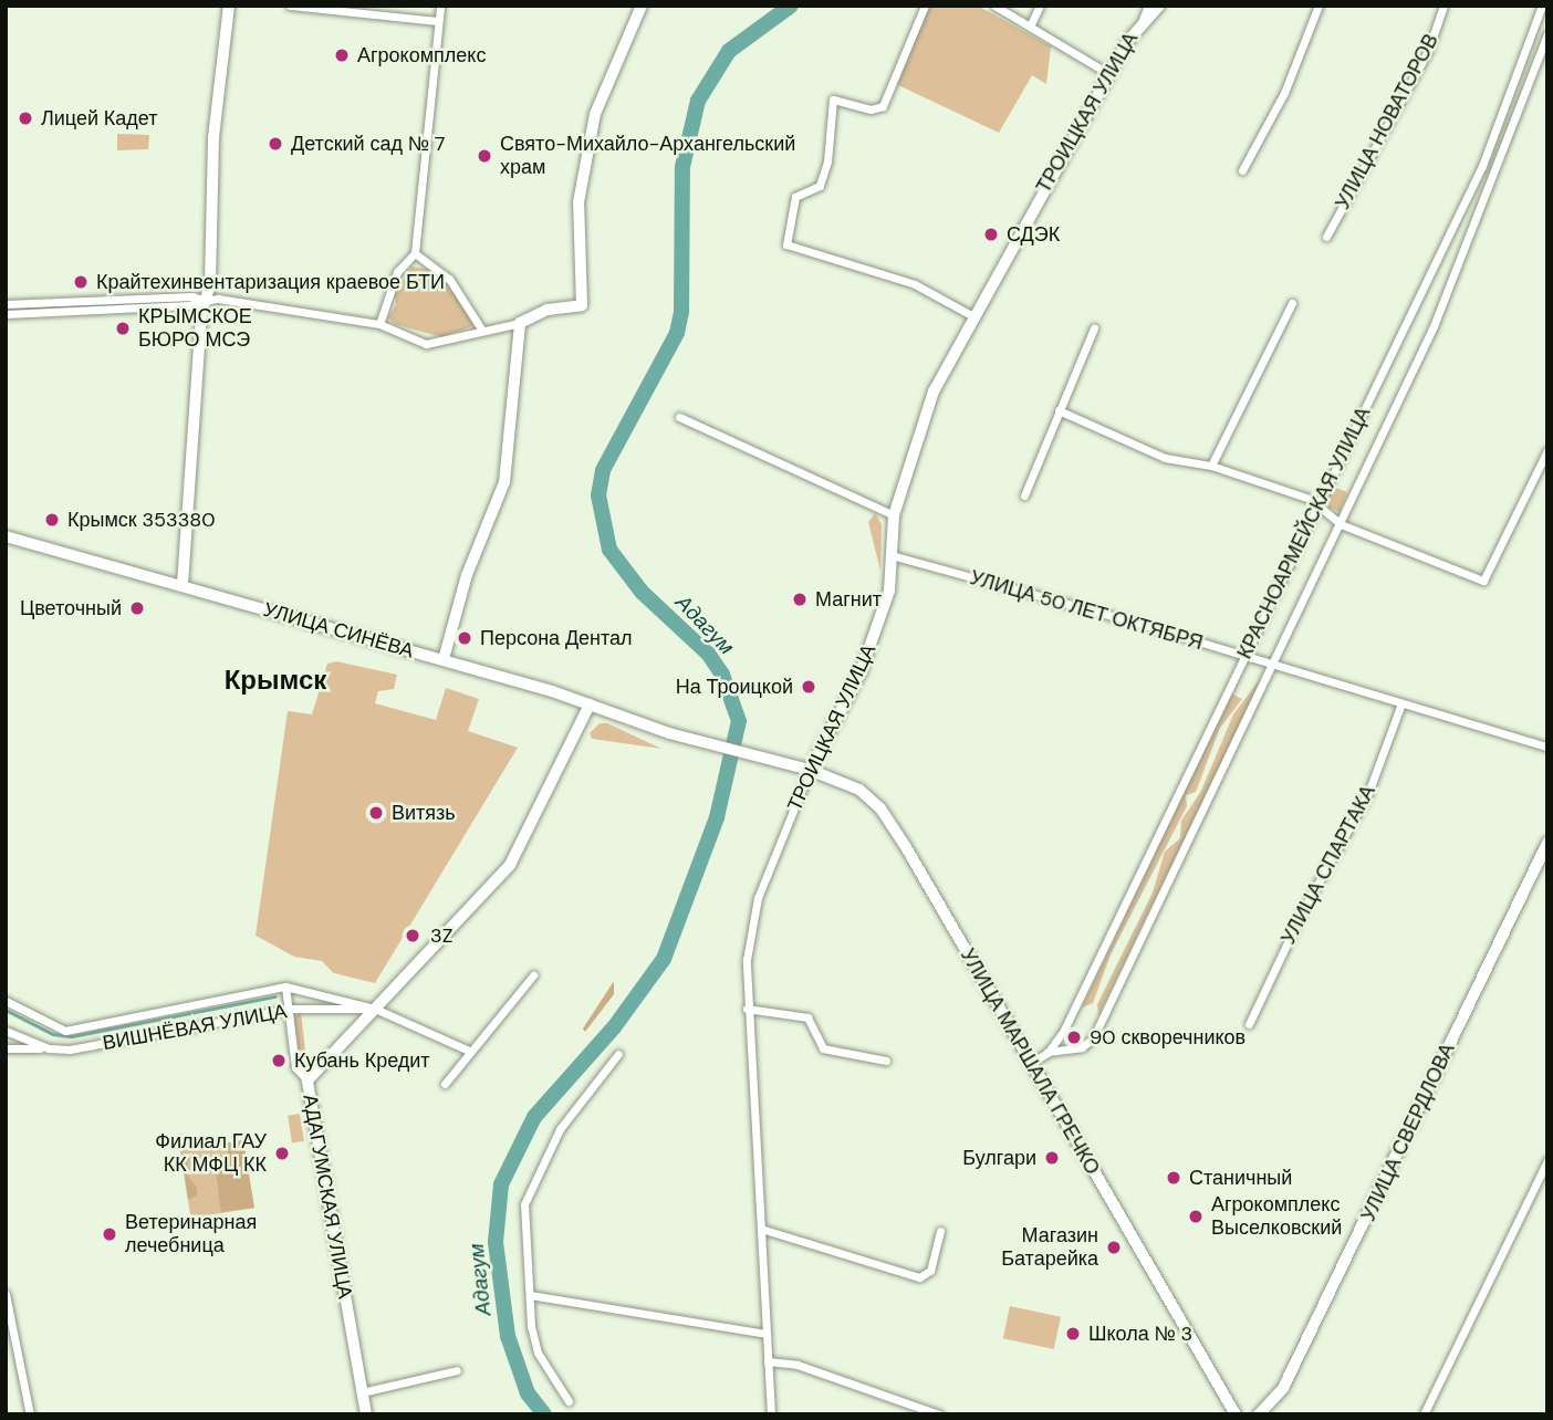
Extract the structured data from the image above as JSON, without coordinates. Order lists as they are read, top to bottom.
{
  "streets": {
    "main road": [
      "ТРОИЦКАЯ УЛИЦА",
      "УЛИЦА СИНЁВА",
      "УЛИЦА МАРШАЛА ГРЕЧКО",
      "УЛИЦА СВЕРДЛОВА",
      "АДАГУМСКАЯ УЛИЦА"
    ],
    "street": [
      "УЛИЦА НОВАТОРОВ",
      "КРАСНОАРМЕЙСКАЯ УЛИЦА",
      "УЛИЦА 50 ЛЕТ ОКТЯБРЯ",
      "УЛИЦА СПАРТАКА",
      "ВИШНЁВАЯ УЛИЦА"
    ]
  },
  "crossings": [
    ["ТРОИЦКАЯ УЛИЦА", "УЛИЦА 50 ЛЕТ ОКТЯБРЯ"],
    ["ТРОИЦКАЯ УЛИЦА", "УЛИЦА МАРШАЛА ГРЕЧКО"],
    ["КРАСНОАРМЕЙСКАЯ УЛИЦА", "УЛИЦА 50 ЛЕТ ОКТЯБРЯ"],
    ["КРАСНОАРМЕЙСКАЯ УЛИЦА", "УЛИЦА МАРШАЛА ГРЕЧКО"],
    ["УЛИЦА 50 ЛЕТ ОКТЯБРЯ", "УЛИЦА СПАРТАКА"],
    ["УЛИЦА СИНЁВА", "УЛИЦА МАРШАЛА ГРЕЧКО"],
    ["УЛИЦА СИНЁВА", "АДАГУМСКАЯ УЛИЦА"],
    ["ВИШНЁВАЯ УЛИЦА", "АДАГУМСКАЯ УЛИЦА"]
  ],
  "districts": ["Крымск"],
  "water": ["Адагум"],
  "places": [
    "Агрокомплекс",
    "Лицей Кадет",
    "Детский сад № 7",
    "Свято-Михайло-Архангельский храм",
    "СДЭК",
    "Крайтехинвентаризация краевое БТИ",
    "КРЫМСКОЕ БЮРО МСЭ",
    "Крымск 353380",
    "Магнит",
    "Цветочный",
    "Персона Дентал",
    "На Троицкой",
    "Витязь",
    "3Z",
    "90 скворечников",
    "Кубань Кредит",
    "Филиал ГАУ КК МФЦ КК",
    "Булгари",
    "Станичный",
    "Агрокомплекс Выселковский",
    "Ветеринарная лечебница",
    "Магазин Батарейка",
    "Школа № 3"
  ]
}
